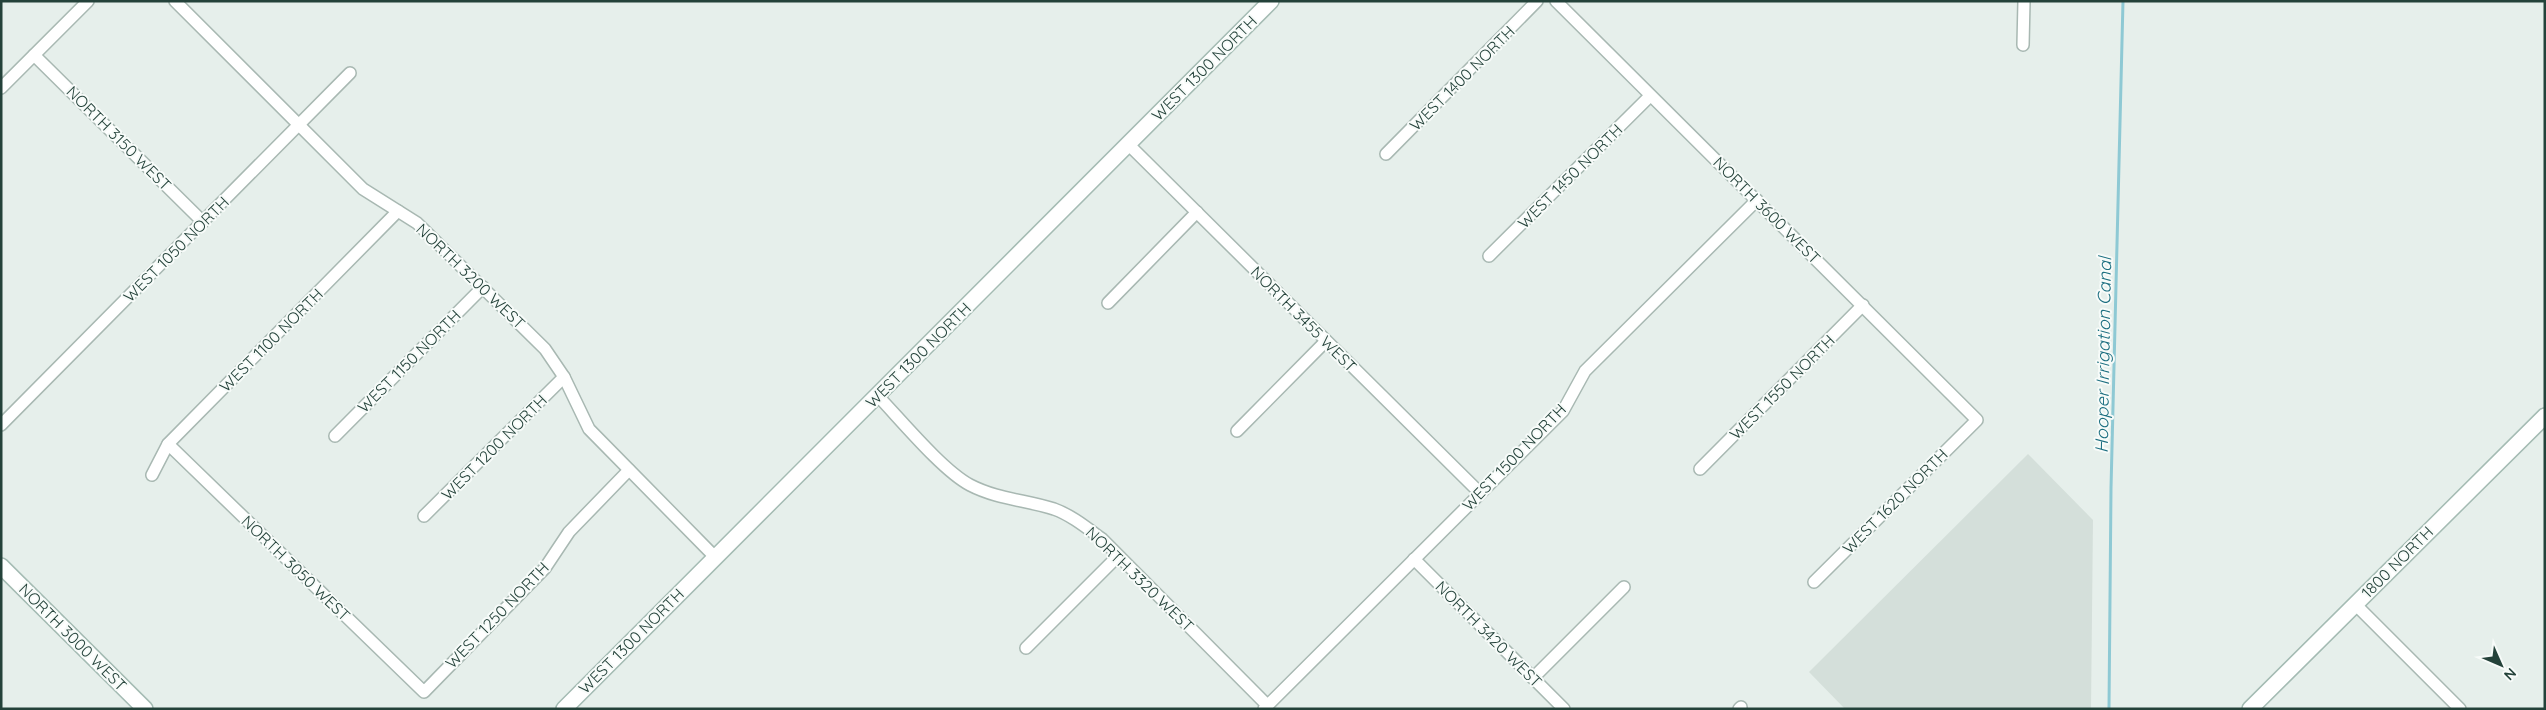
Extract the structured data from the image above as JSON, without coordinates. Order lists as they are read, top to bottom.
{
  "streets": {
    "street": [
      "WEST 1300 NORTH",
      "WEST 1400 NORTH",
      "NORTH 3150 WEST",
      "WEST 1450 NORTH",
      "NORTH 3600 WEST",
      "WEST 1050 NORTH",
      "NORTH 3200 WEST",
      "NORTH 3455 WEST",
      "WEST 1100 NORTH",
      "WEST 1150 NORTH",
      "WEST 1550 NORTH",
      "WEST 1200 NORTH",
      "WEST 1500 NORTH",
      "WEST 1620 NORTH",
      "1800 NORTH",
      "NORTH 3050 WEST",
      "NORTH 3320 WEST",
      "WEST 1250 NORTH",
      "NORTH 3420 WEST",
      "NORTH 3000 WEST"
    ]
  },
  "crossings": [
    ["WEST 1300 NORTH", "NORTH 3200 WEST"],
    ["WEST 1300 NORTH", "NORTH 3455 WEST"],
    ["WEST 1300 NORTH", "NORTH 3320 WEST"],
    ["NORTH 3150 WEST", "WEST 1050 NORTH"],
    ["WEST 1450 NORTH", "NORTH 3600 WEST"],
    ["NORTH 3600 WEST", "WEST 1550 NORTH"],
    ["NORTH 3600 WEST", "WEST 1500 NORTH"],
    ["NORTH 3600 WEST", "WEST 1620 NORTH"],
    ["WEST 1050 NORTH", "NORTH 3200 WEST"],
    ["NORTH 3200 WEST", "WEST 1100 NORTH"],
    ["NORTH 3200 WEST", "WEST 1150 NORTH"],
    ["NORTH 3200 WEST", "WEST 1200 NORTH"],
    ["NORTH 3200 WEST", "WEST 1250 NORTH"],
    ["NORTH 3455 WEST", "WEST 1500 NORTH"],
    ["WEST 1100 NORTH", "NORTH 3050 WEST"],
    ["WEST 1500 NORTH", "NORTH 3320 WEST"],
    ["WEST 1500 NORTH", "NORTH 3420 WEST"],
    ["NORTH 3050 WEST", "WEST 1250 NORTH"]
  ],
  "water": ["Hooper Irrigation Canal"],
  "north": "bottom right"
}
